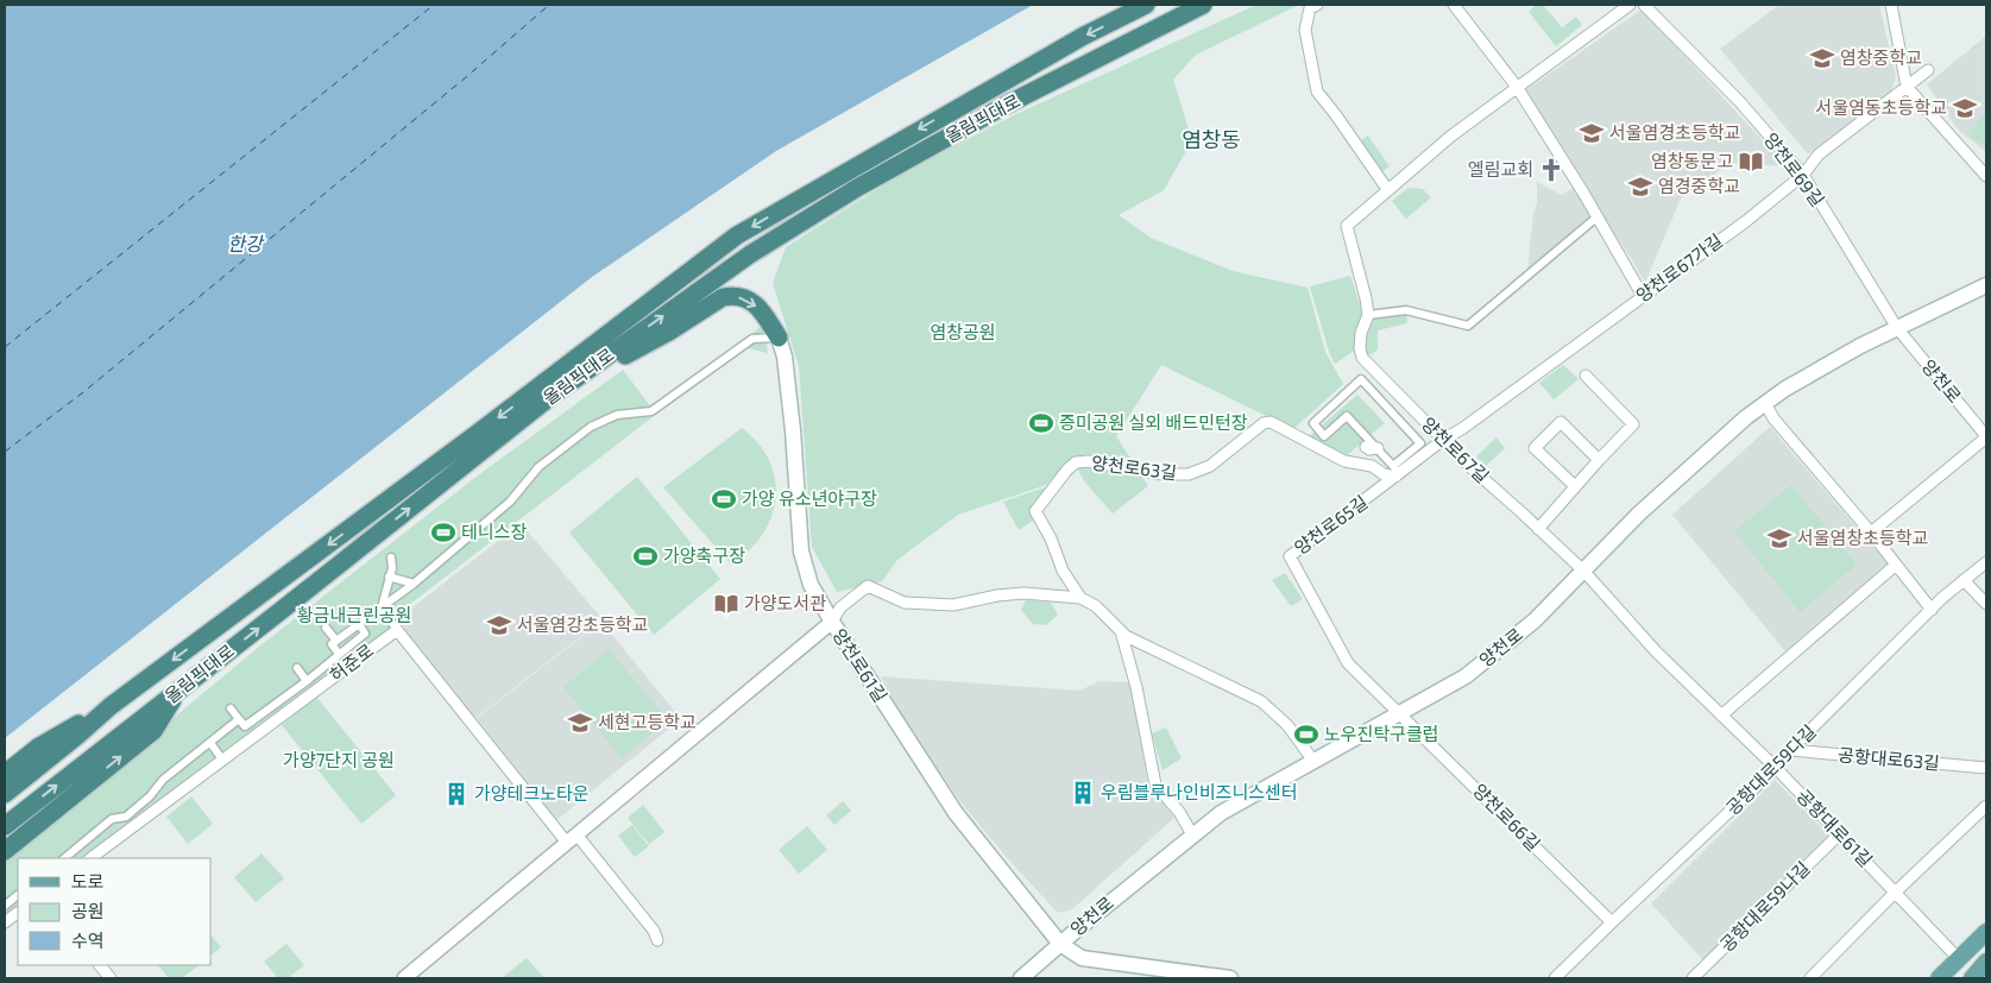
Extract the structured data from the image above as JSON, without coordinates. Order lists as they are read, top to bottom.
{
  "streets": {
    "highway": ["올림픽대로"],
    "main road": ["양천로", "양천로61길"],
    "street": [
      "양천로69길",
      "양천로67가길",
      "양천로67길",
      "양천로63길",
      "양천로65길",
      "허준로",
      "공항대로63길",
      "공항대로59다길",
      "양천로66길",
      "공항대로61길",
      "공항대로59나길"
    ]
  },
  "crossings": [
    ["양천로69길", "양천로67가길"],
    ["양천로69길", "양천로"],
    ["양천로67가길", "양천로67길"],
    ["양천로67가길", "양천로65길"],
    ["양천로", "양천로67길"],
    ["양천로", "양천로63길"],
    ["양천로", "양천로65길"],
    ["양천로", "양천로61길"],
    ["양천로", "양천로66길"],
    ["양천로", "공항대로61길"],
    ["양천로67길", "양천로65길"],
    ["양천로67길", "공항대로61길"],
    ["양천로63길", "양천로65길"],
    ["양천로65길", "양천로66길"],
    ["공항대로63길", "공항대로59다길"],
    ["공항대로59다길", "양천로66길"],
    ["공항대로59다길", "공항대로61길"],
    ["공항대로61길", "공항대로59나길"]
  ],
  "districts": ["염창동"],
  "water": ["한강"],
  "parks": ["염창공원", "황금내근린공원", "가양7단지 공원"],
  "places": {
    "school or university": [
      "염창중학교",
      "서울염동초등학교",
      "서울염경초등학교",
      "염경중학교",
      "서울염창초등학교",
      "서울염강초등학교",
      "세현고등학교"
    ],
    "library": ["염창동문고", "가양도서관"],
    "church": ["엘림교회"],
    "sports": [
      "증미공원 실외 배드민턴장",
      "가양 유소년야구장",
      "테니스장",
      "가양축구장",
      "노우진탁구클럽"
    ],
    "building": ["우림블루나인비즈니스센터", "가양테크노타운"]
  },
  "legend": ["도로", "공원", "수역"]
}
